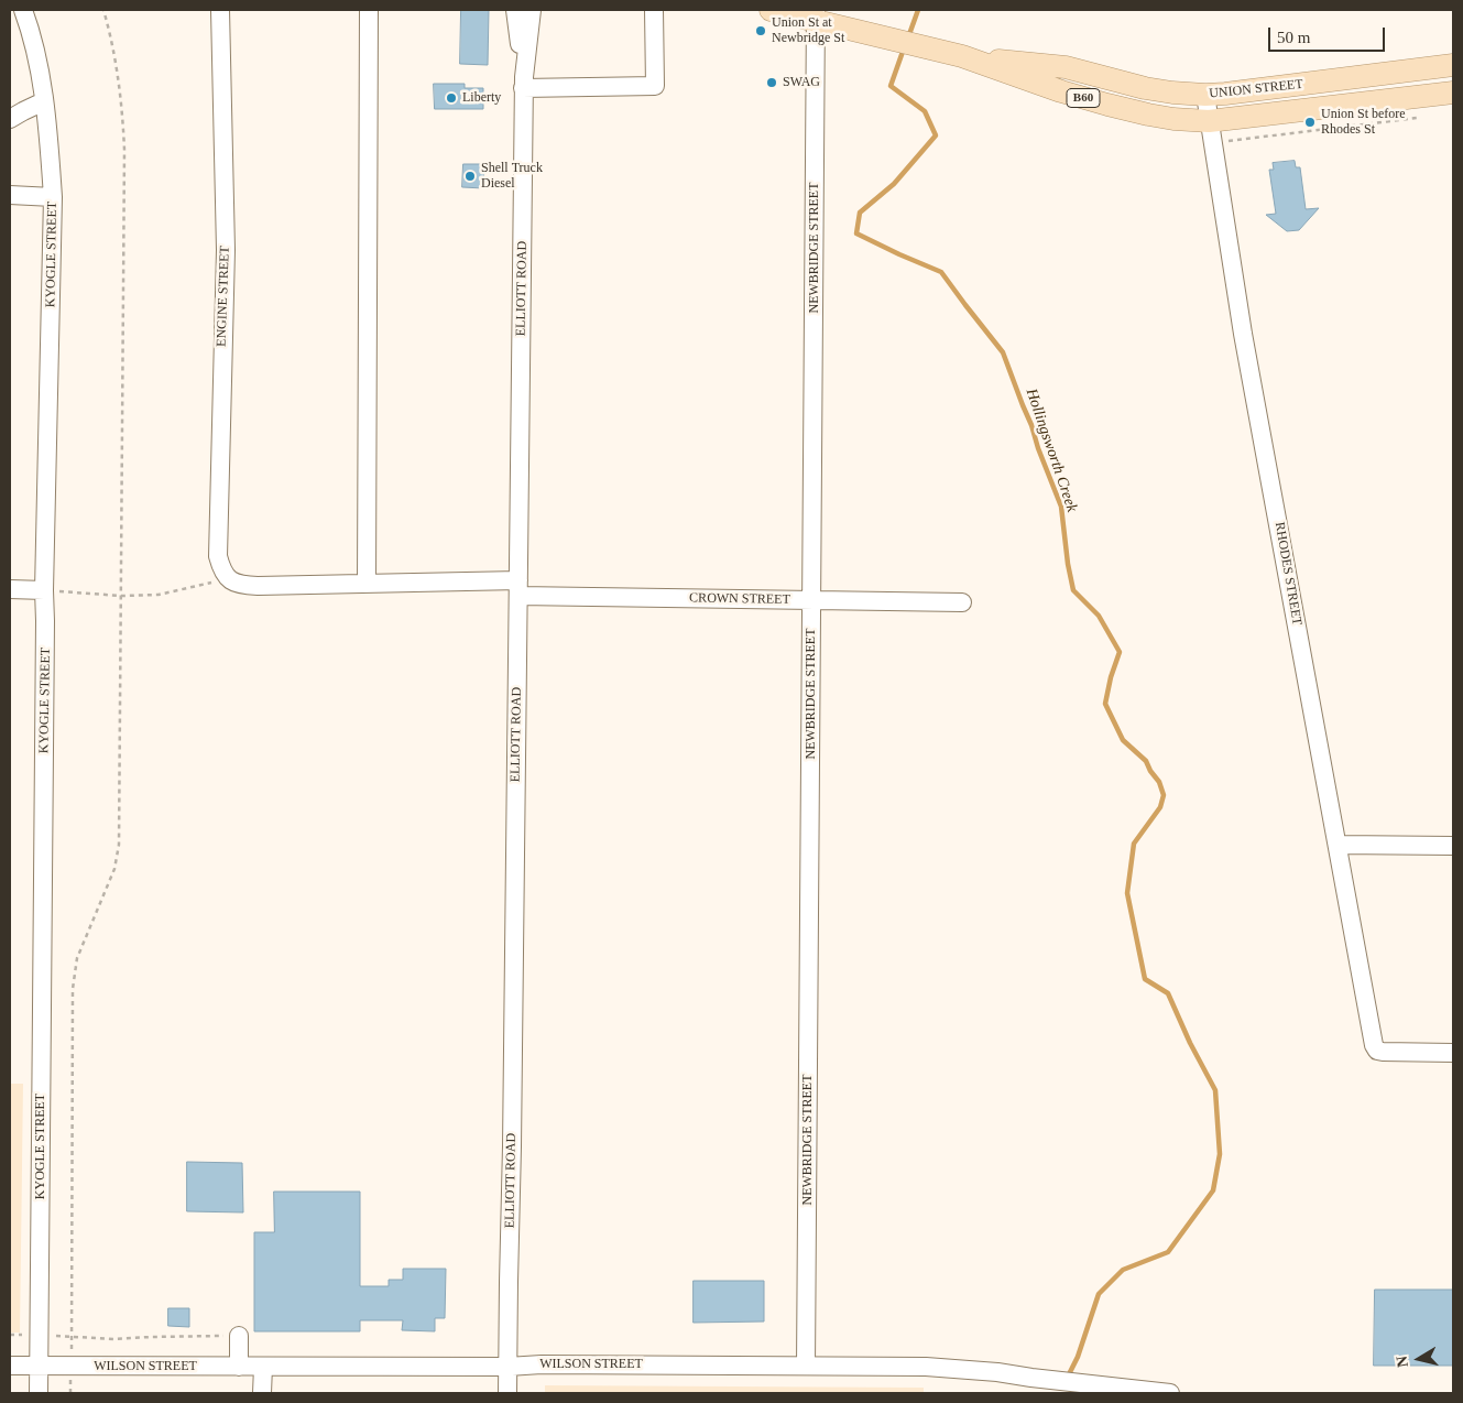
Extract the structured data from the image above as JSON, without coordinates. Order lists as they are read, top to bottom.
{
  "streets": {
    "main road": ["UNION STREET", "B60"],
    "street": [
      "NEWBRIDGE STREET",
      "KYOGLE STREET",
      "ELLIOTT ROAD",
      "ENGINE STREET",
      "RHODES STREET",
      "CROWN STREET",
      "WILSON STREET"
    ]
  },
  "crossings": [
    ["UNION STREET", "NEWBRIDGE STREET"],
    ["UNION STREET", "RHODES STREET"],
    ["NEWBRIDGE STREET", "CROWN STREET"],
    ["NEWBRIDGE STREET", "WILSON STREET"],
    ["KYOGLE STREET", "WILSON STREET"],
    ["ELLIOTT ROAD", "CROWN STREET"],
    ["ELLIOTT ROAD", "WILSON STREET"],
    ["ENGINE STREET", "CROWN STREET"]
  ],
  "water": ["Hollingsworth Creek"],
  "places": [
    "Union St at Newbridge St",
    "SWAG",
    "Liberty",
    "Union St before Rhodes St",
    "Shell Truck Diesel"
  ],
  "scale_bar": "50 m",
  "north": "left"
}
